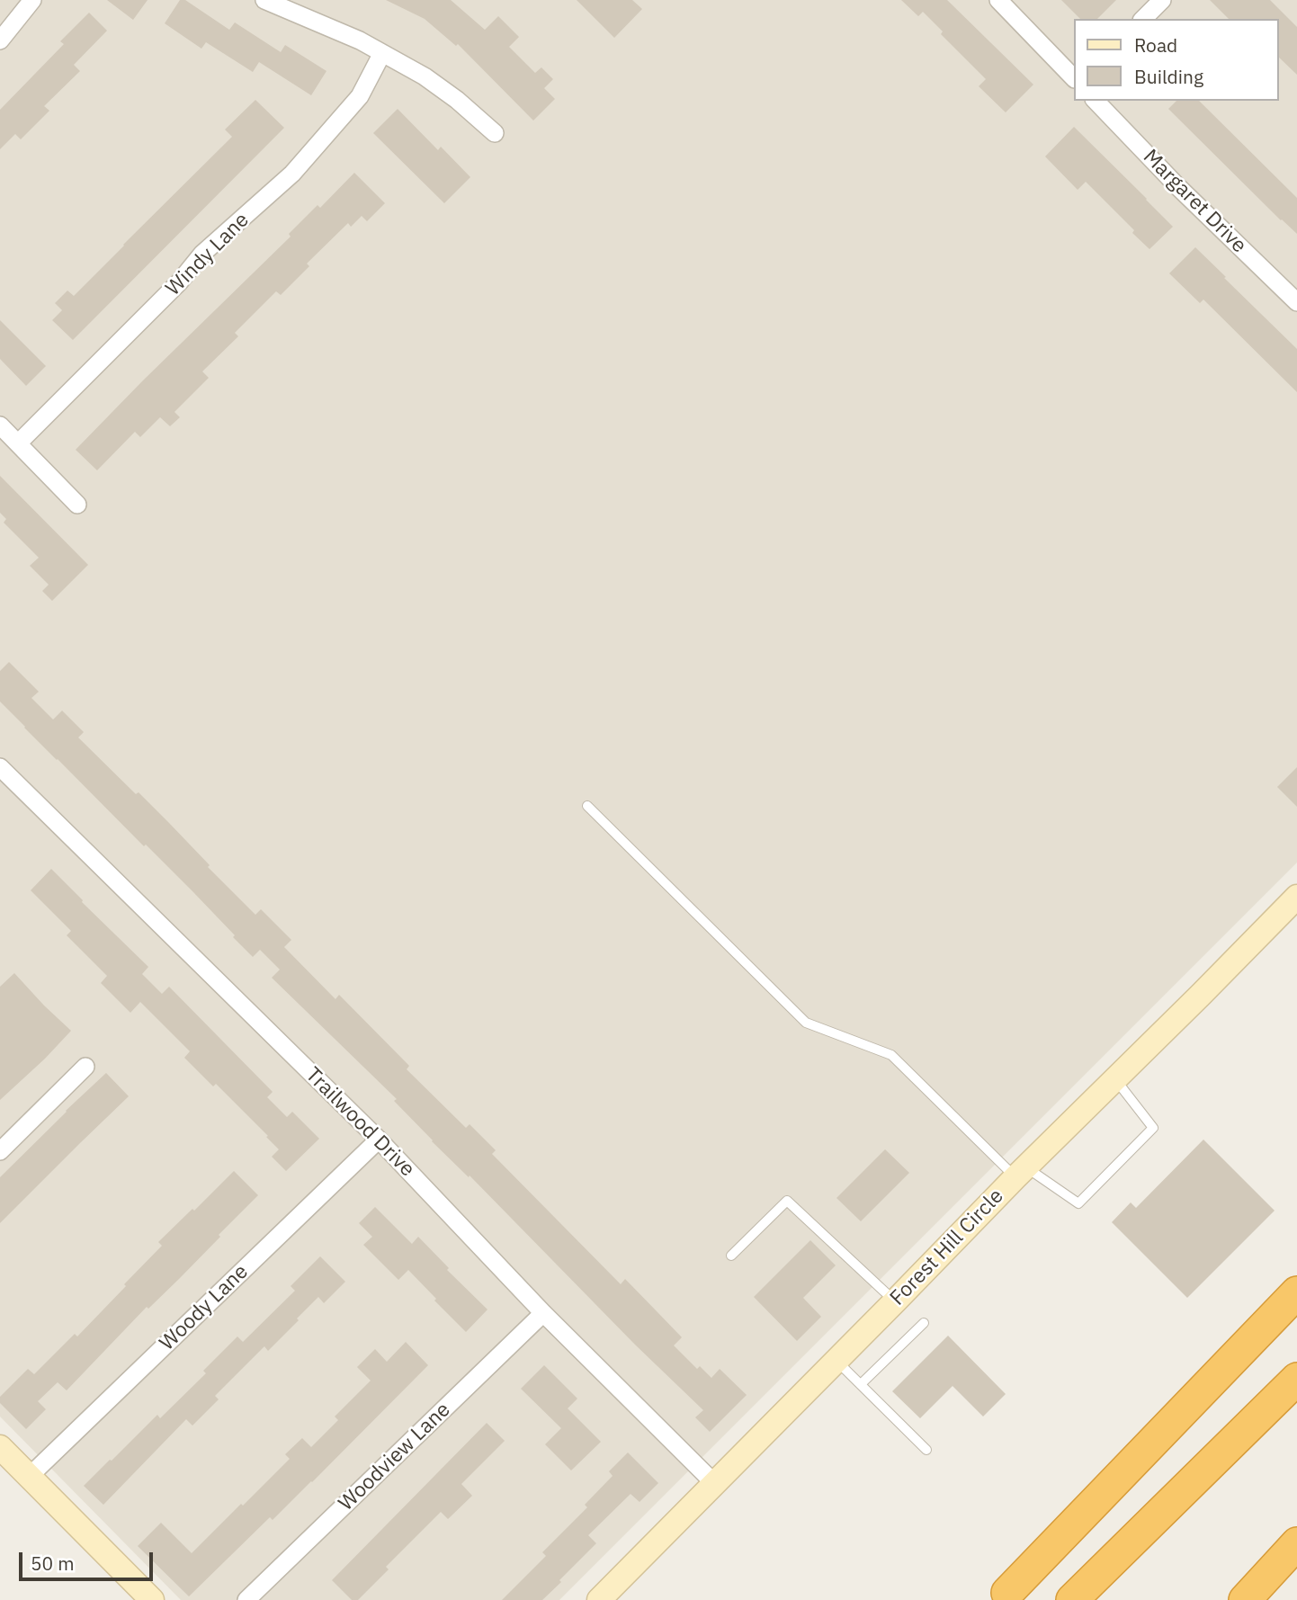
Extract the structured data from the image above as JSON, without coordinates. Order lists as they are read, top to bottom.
{
  "streets": {
    "street": [
      "Margaret Drive",
      "Windy Lane",
      "Trailwood Drive",
      "Forest Hill Circle",
      "Woody Lane",
      "Woodview Lane"
    ]
  },
  "crossings": [
    ["Trailwood Drive", "Forest Hill Circle"],
    ["Trailwood Drive", "Woody Lane"],
    ["Trailwood Drive", "Woodview Lane"]
  ],
  "legend": ["Road", "Building"],
  "scale_bar": "50 m"
}
